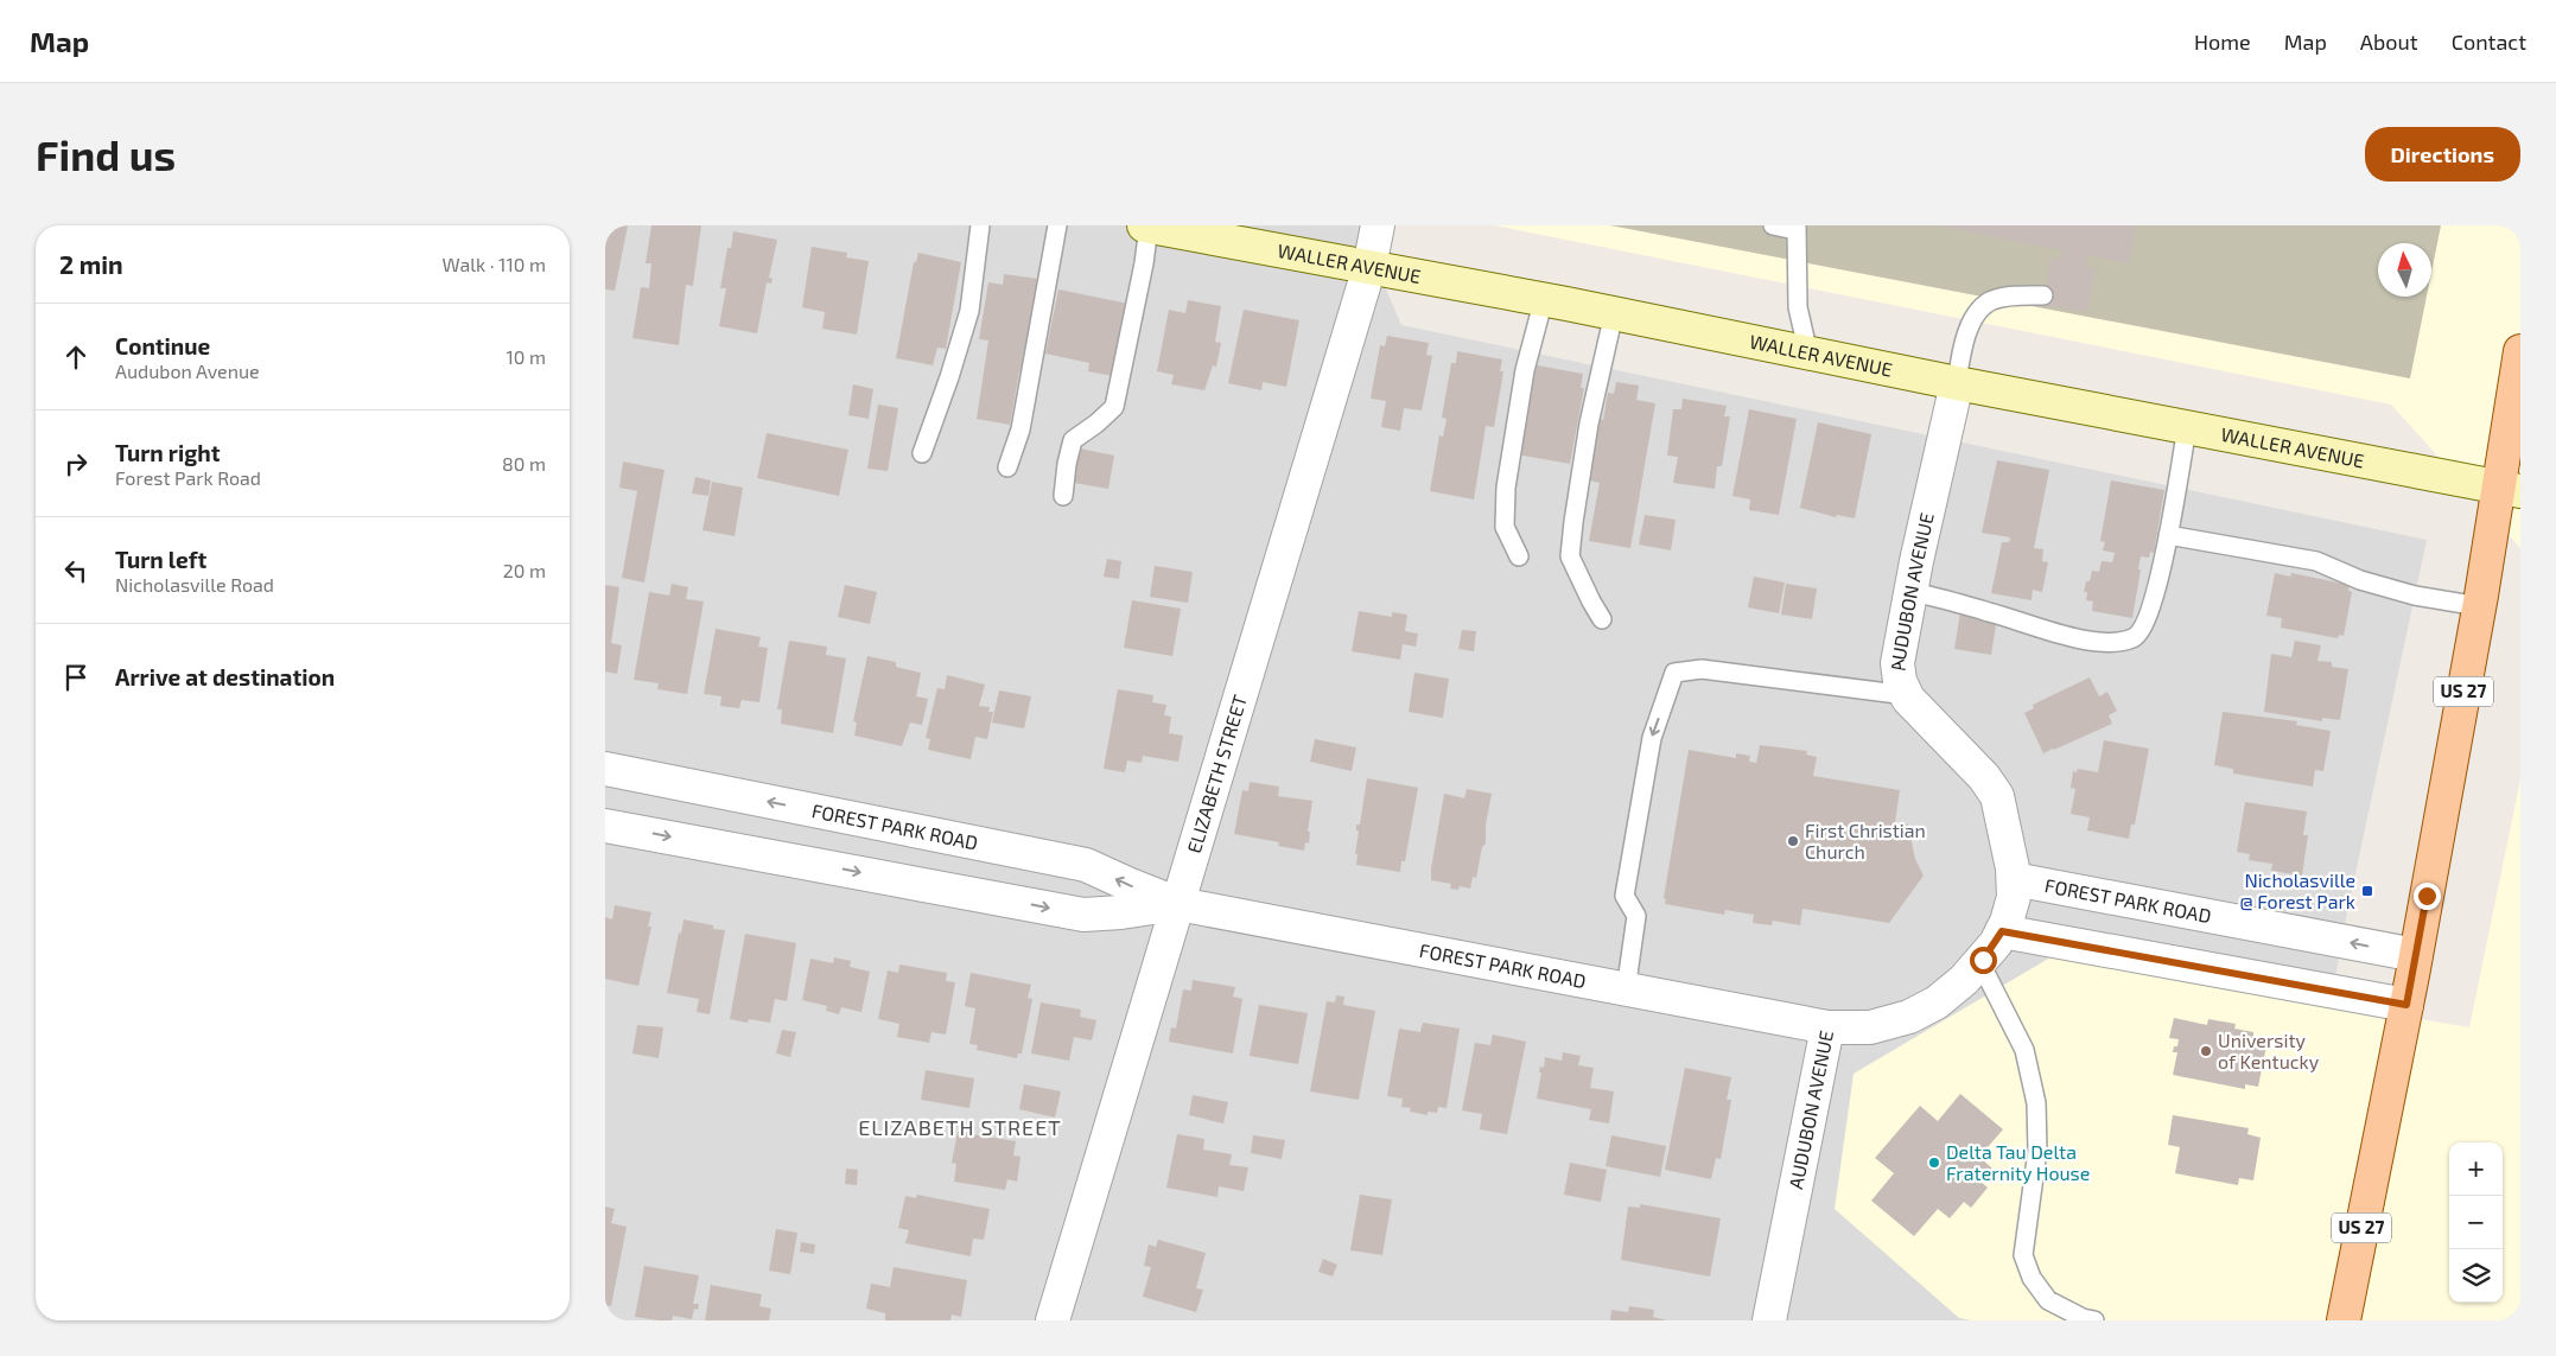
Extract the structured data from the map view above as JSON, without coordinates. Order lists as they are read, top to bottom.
{
  "streets": {
    "main road": ["WALLER AVENUE", "US 27"],
    "street": ["AUDUBON AVENUE", "ELIZABETH STREET", "FOREST PARK ROAD"]
  },
  "crossings": [
    ["WALLER AVENUE", "AUDUBON AVENUE"],
    ["WALLER AVENUE", "US 27"],
    ["WALLER AVENUE", "ELIZABETH STREET"],
    ["AUDUBON AVENUE", "FOREST PARK ROAD"],
    ["US 27", "FOREST PARK ROAD"],
    ["ELIZABETH STREET", "FOREST PARK ROAD"]
  ],
  "districts": ["ELIZABETH STREET"],
  "places": {
    "other": ["First Christian Church", "University of Kentucky", "Delta Tau Delta Fraternity House"],
    "transit": ["Nicholasville @ Forest Park"]
  },
  "north": "top",
  "page": {
    "header": "Map",
    "nav": [
      "Home",
      "Map",
      "About",
      "Contact"
    ],
    "buttons": "Directions",
    "title": "Find us",
    "heading": ["2 min", "Walk · 110 m"],
    "list": [
      ["Continue", "Audubon Avenue", "10 m"],
      ["Turn right", "Forest Park Road", "80 m"],
      ["Turn left", "Nicholasville Road", "20 m"],
      "Arrive at destination"
    ],
    "map_buttons": ["+", "−"]
  }
}
